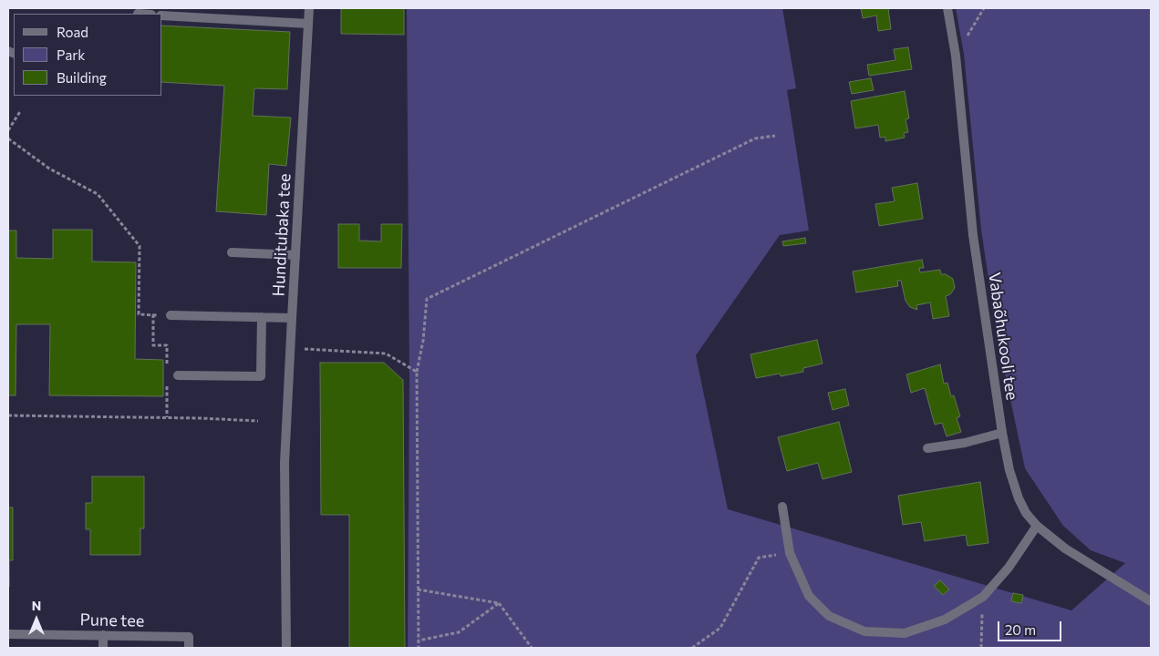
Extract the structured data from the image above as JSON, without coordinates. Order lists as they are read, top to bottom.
{
  "streets": {
    "street": ["Hunditubaka tee", "Vabaõhukooli tee", "Pune tee"]
  },
  "legend": ["Road", "Park", "Building"],
  "scale_bar": "20 m",
  "north": "top"
}
